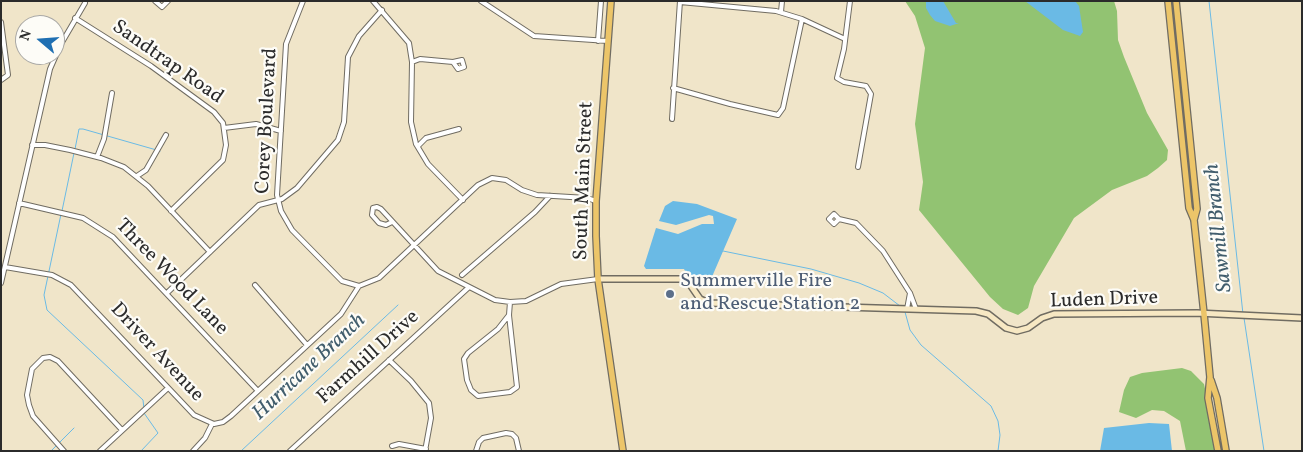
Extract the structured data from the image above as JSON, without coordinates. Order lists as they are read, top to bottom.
{
  "streets": {
    "main road": ["South Main Street"],
    "street": [
      "Sandtrap Road",
      "Corey Boulevard",
      "Three Wood Lane",
      "Luden Drive",
      "Driver Avenue",
      "Farmhill Drive"
    ]
  },
  "crossings": [
    ["Corey Boulevard", "Driver Avenue"],
    ["South Main Street", "Luden Drive"],
    ["Three Wood Lane", "Driver Avenue"]
  ],
  "water": ["Sawmill Branch", "Hurricane Branch"],
  "places": ["Summerville Fire and Rescue Station 2"],
  "north": "left"
}
